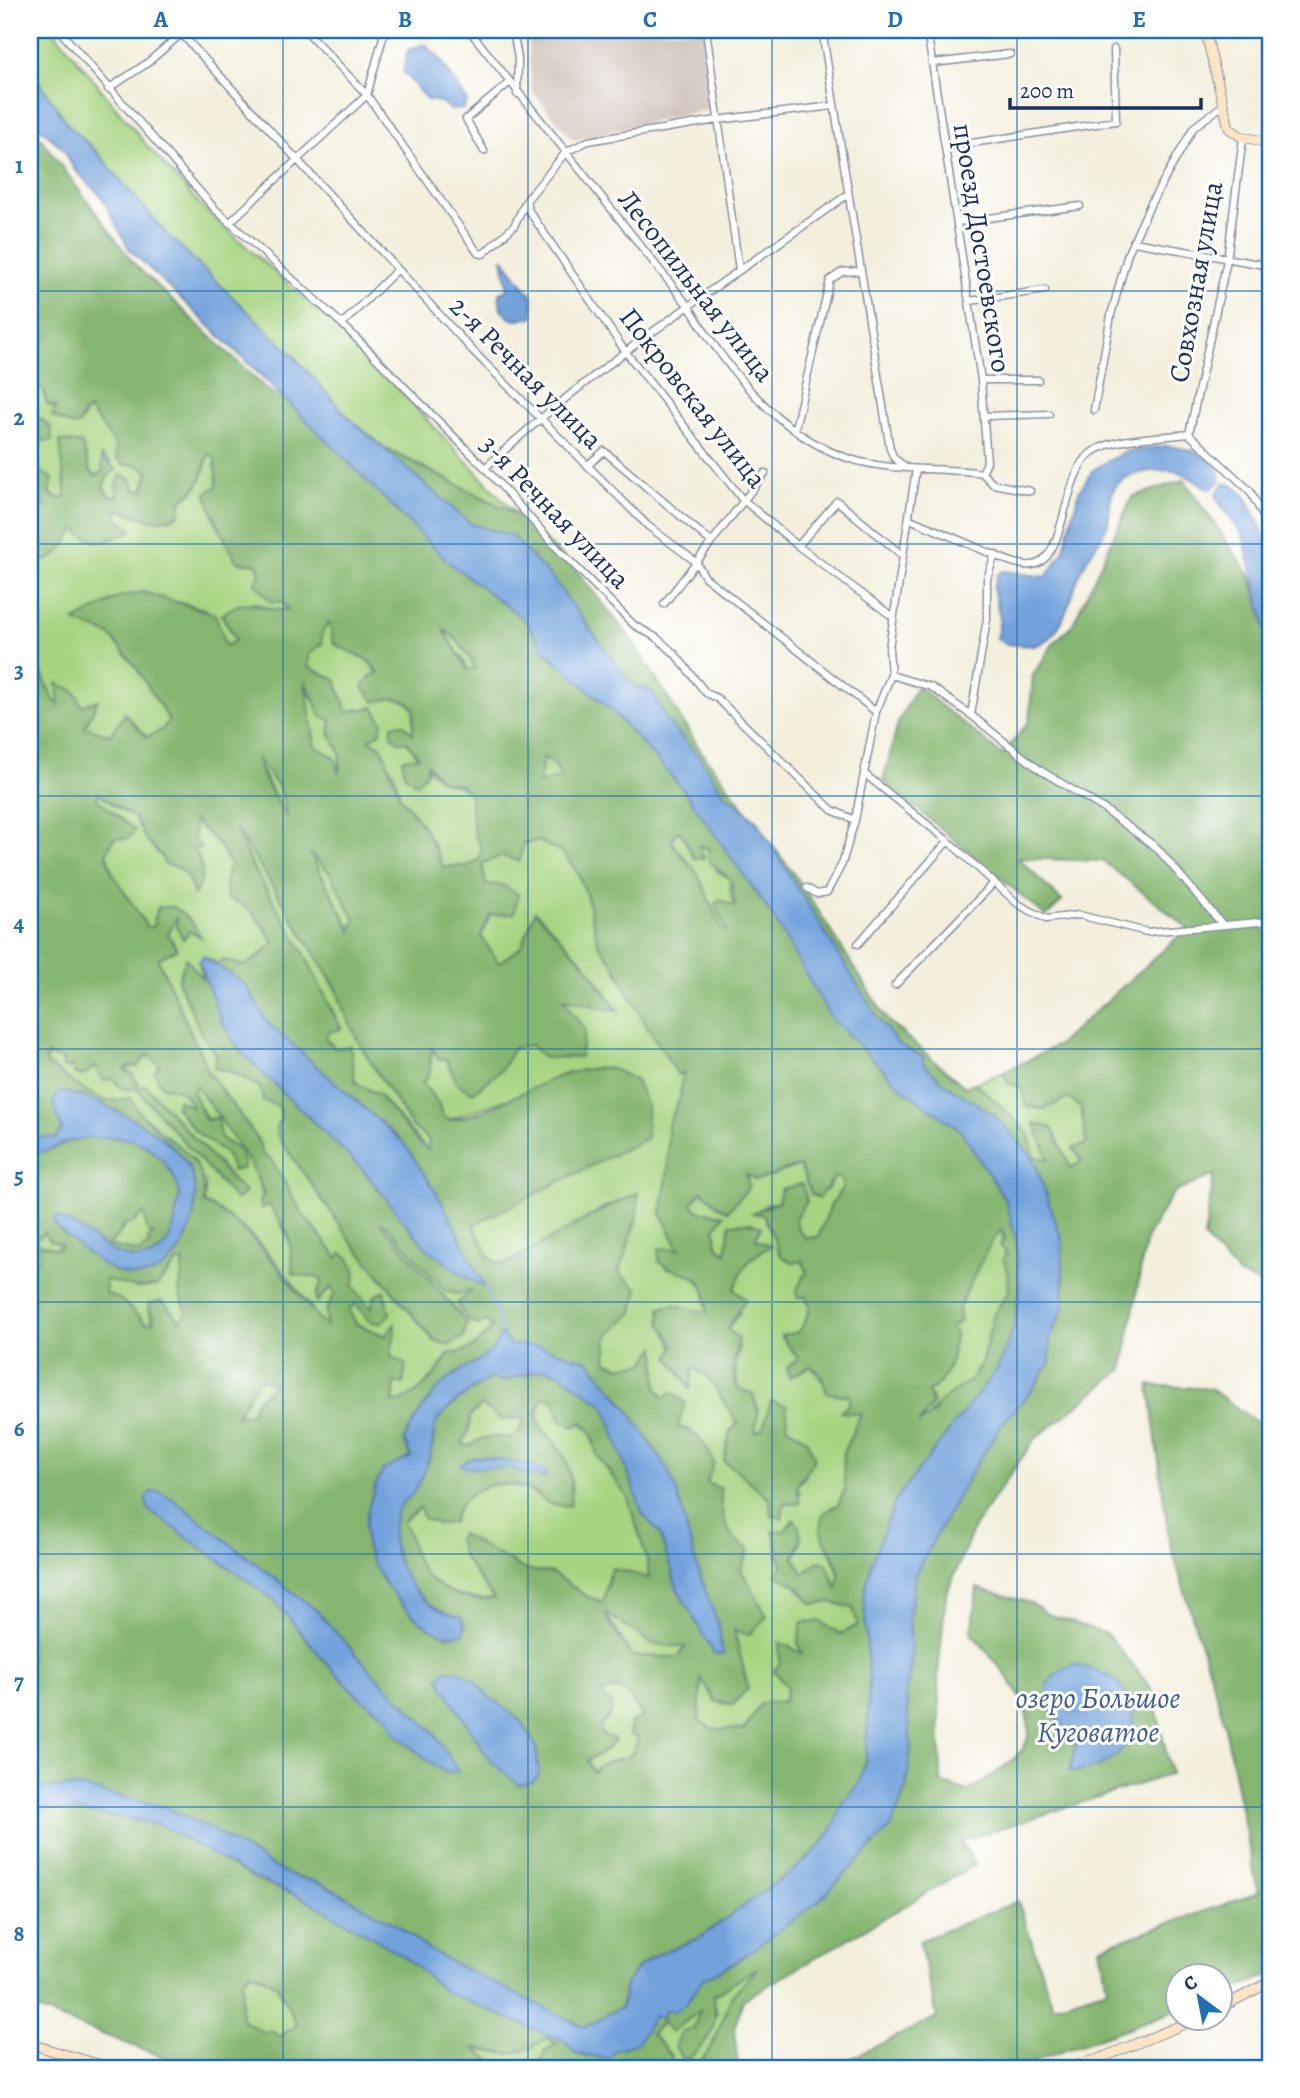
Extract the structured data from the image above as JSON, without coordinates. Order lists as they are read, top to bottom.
{
  "streets": {
    "street": [
      "проезд Достоевского",
      "Совхозная улица",
      "Лесопильная улица",
      "2-я Речная улица",
      "Покровская улица",
      "3-я Речная улица"
    ]
  },
  "crossings": [
    ["проезд Достоевского", "Лесопильная улица"]
  ],
  "water": ["озеро Большое Куговатое"],
  "scale_bar": "200 m",
  "north": "top left",
  "grid": {
    "columns": [
      "A",
      "B",
      "C",
      "D",
      "E"
    ],
    "rows": [
      "1",
      "2",
      "3",
      "4",
      "5",
      "6",
      "7",
      "8"
    ]
  }
}
